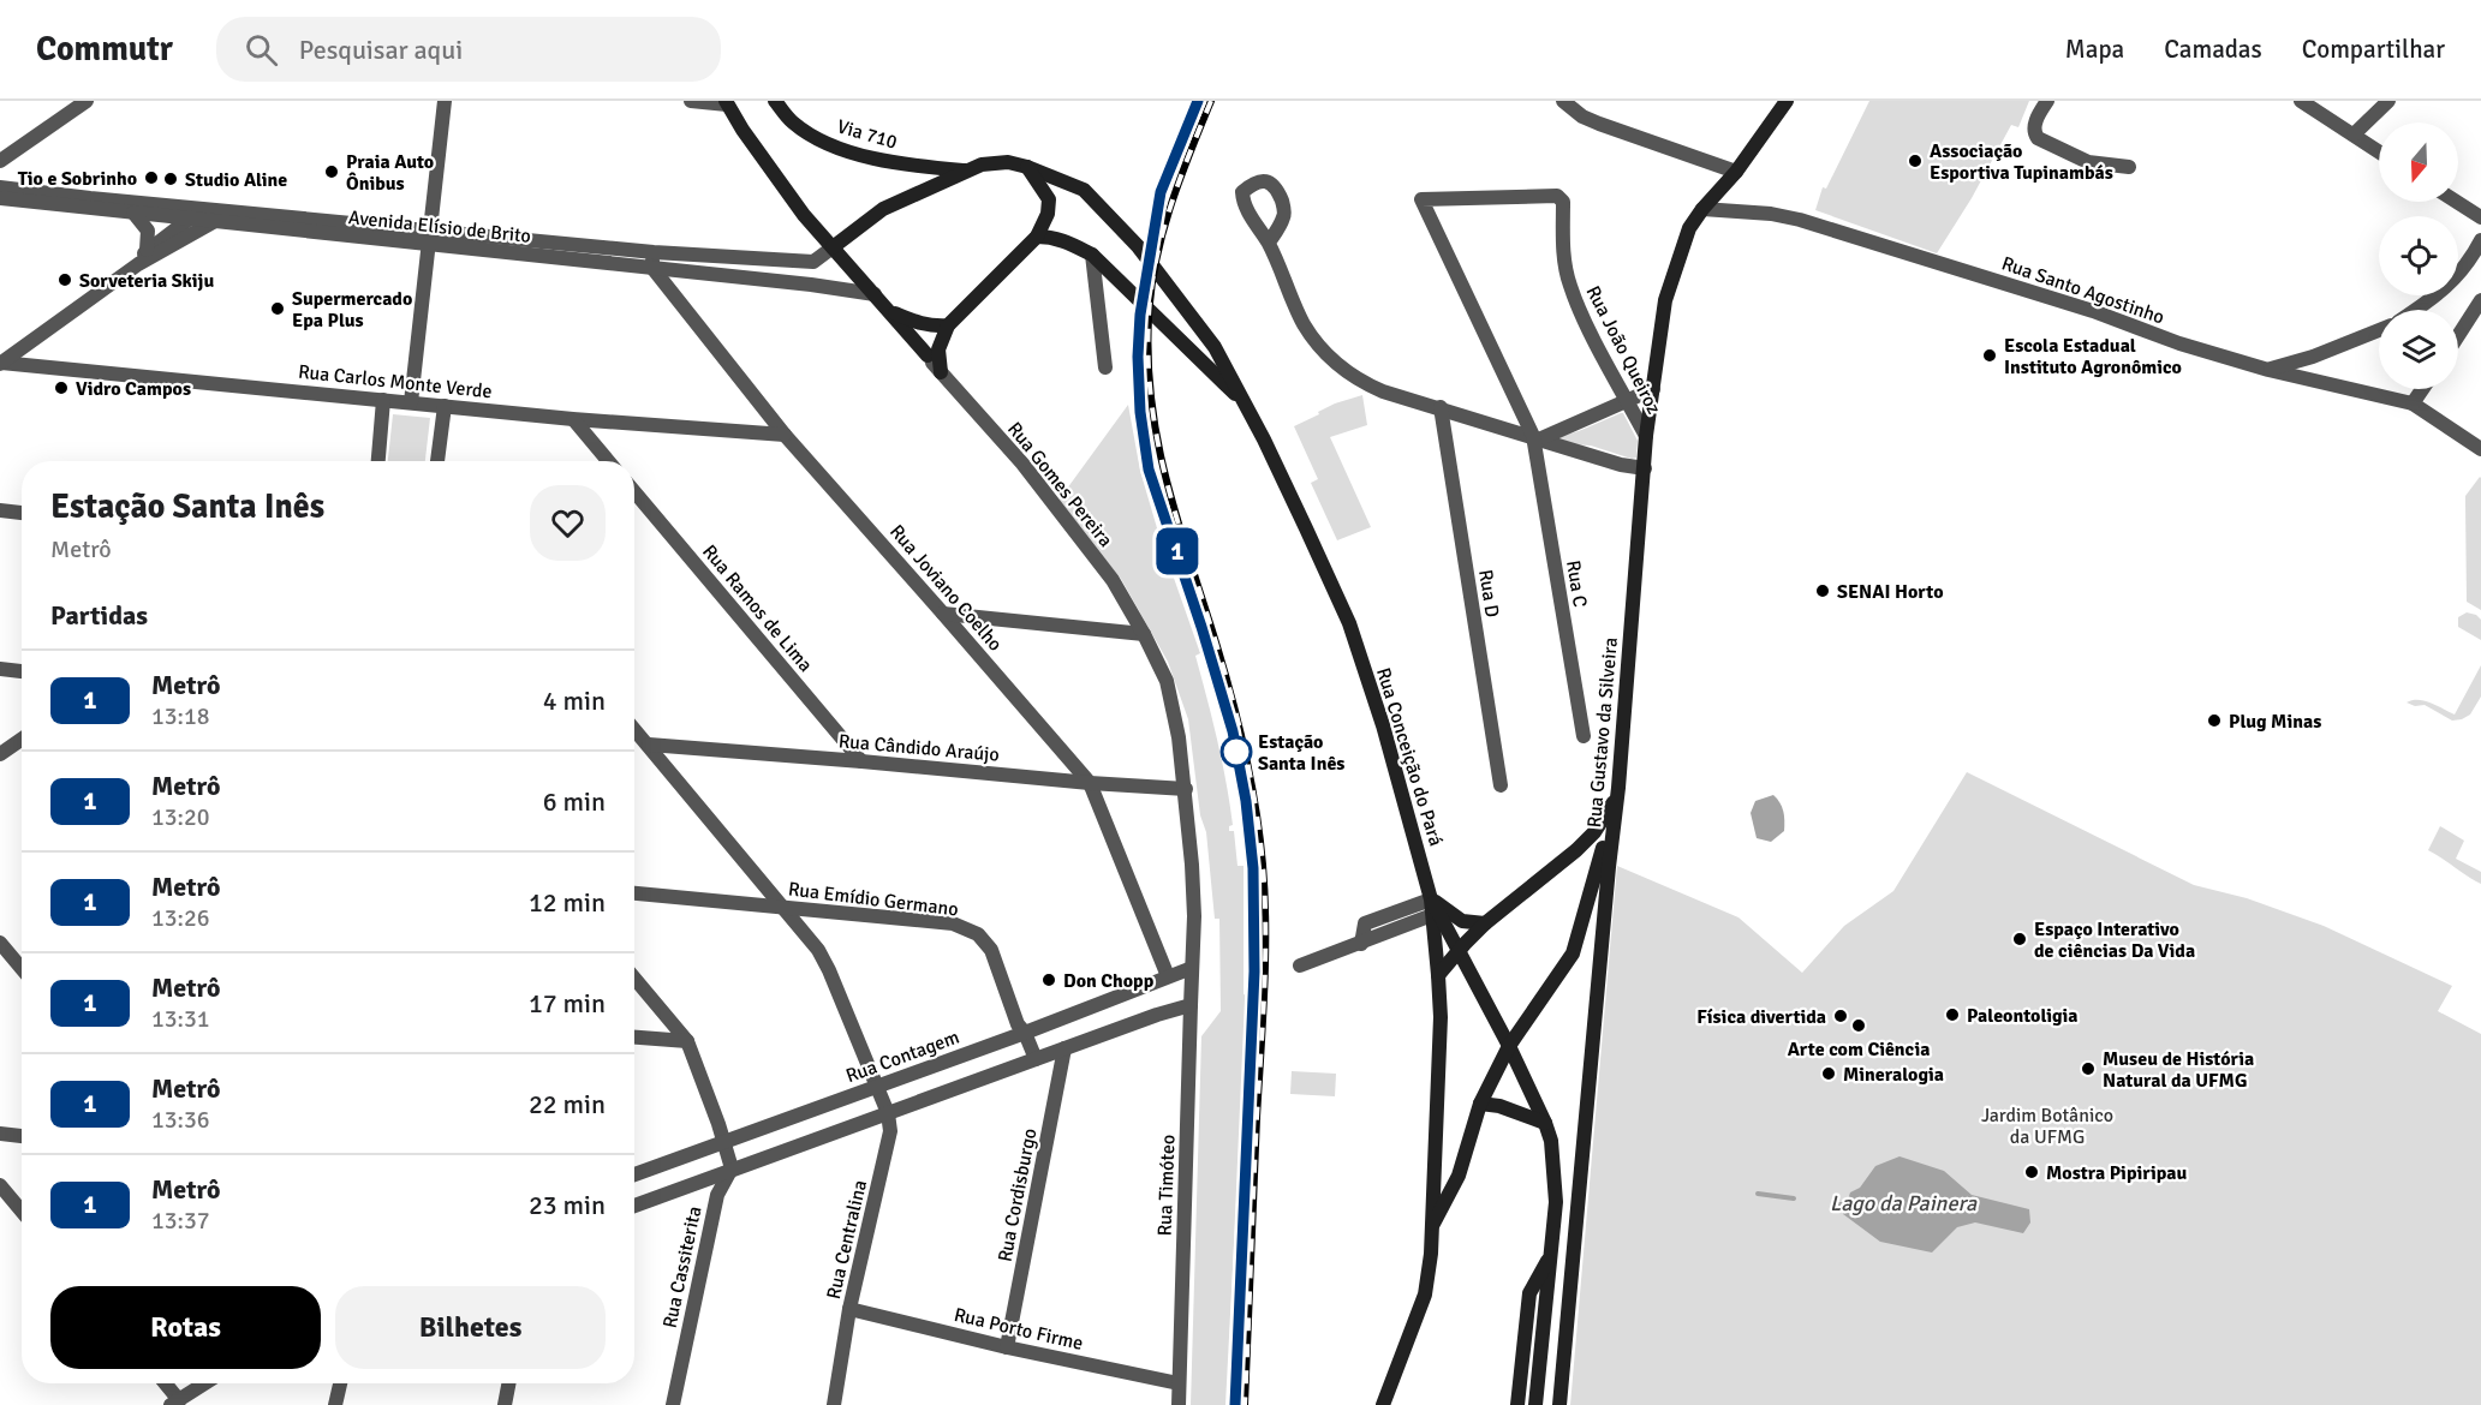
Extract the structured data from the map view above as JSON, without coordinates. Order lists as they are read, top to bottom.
{
  "streets": {
    "main road": [
      "Via 710",
      "Rua Gomes Pereira",
      "Rua Gustavo da Silveira",
      "Rua Conceição do Pará"
    ],
    "street": [
      "Avenida Elísio de Brito",
      "Rua Santo Agostinho",
      "Rua João Queiroz",
      "Rua Carlos Monte Verde",
      "Rua C",
      "Rua Joviano Coelho",
      "Rua D",
      "Rua Ramos de Lima",
      "Rua Cândido Araújo",
      "Rua Emídio Germano",
      "Rua Contagem",
      "Rua Timóteo",
      "Rua Cordisburgo",
      "Rua Centralina",
      "Rua Cassiterita",
      "Rua Porto Firme"
    ]
  },
  "crossings": [
    ["Avenida Elísio de Brito", "Rua Gomes Pereira"],
    ["Avenida Elísio de Brito", "Rua Joviano Coelho"],
    ["Rua Santo Agostinho", "Rua Gustavo da Silveira"],
    ["Rua João Queiroz", "Rua C"],
    ["Rua João Queiroz", "Rua Gustavo da Silveira"],
    ["Rua Carlos Monte Verde", "Rua Joviano Coelho"],
    ["Rua Gomes Pereira", "Rua Cândido Araújo"],
    ["Rua Gomes Pereira", "Rua Contagem"],
    ["Rua Gomes Pereira", "Rua Timóteo"],
    ["Rua Joviano Coelho", "Rua Cândido Araújo"],
    ["Rua Joviano Coelho", "Rua Contagem"],
    ["Rua Ramos de Lima", "Rua Cândido Araújo"],
    ["Rua Cândido Araújo", "Rua Centralina"],
    ["Rua Emídio Germano", "Rua Contagem"],
    ["Rua Emídio Germano", "Rua Centralina"],
    ["Rua Contagem", "Rua Timóteo"],
    ["Rua Contagem", "Rua Centralina"],
    ["Rua Timóteo", "Rua Porto Firme"],
    ["Rua Cordisburgo", "Rua Porto Firme"],
    ["Rua Centralina", "Rua Porto Firme"]
  ],
  "water": ["Lago da Painera"],
  "parks": ["Jardim Botânico da UFMG"],
  "places": [
    "Associação Esportiva Tupinambás",
    "Praia Auto Ônibus",
    "Tio e Sobrinho",
    "Studio Aline",
    "Sorveteria Skiju",
    "Supermercado Epa Plus",
    "Escola Estadual Instituto Agronômico",
    "Vidro Campos",
    "SENAI Horto",
    "Plug Minas",
    "Estação Santa Inês",
    "Espaço Interativo de ciências Da Vida",
    "Don Chopp",
    "Paleontoligia",
    "Física divertida",
    "Arte com Ciência",
    "Museu de História Natural da UFMG",
    "Mineralogia",
    "Mostra Pipiripau"
  ],
  "lines": ["metro line 1"],
  "north": "bottom",
  "page": {
    "header": "Commutr",
    "search": "Pesquisar aqui",
    "nav": ["Mapa", "Camadas", "Compartilhar"],
    "on_map": "1",
    "heading": [
      ["Estação Santa Inês", "Metrô"],
      "Partidas"
    ],
    "list": [
      {
        "mark": "1",
        "name": "Metrô",
        "note": "13:18",
        "value": "4 min"
      },
      {
        "mark": "1",
        "name": "Metrô",
        "note": "13:20",
        "value": "6 min"
      },
      {
        "mark": "1",
        "name": "Metrô",
        "note": "13:26",
        "value": "12 min"
      },
      {
        "mark": "1",
        "name": "Metrô",
        "note": "13:31",
        "value": "17 min"
      },
      {
        "mark": "1",
        "name": "Metrô",
        "note": "13:36",
        "value": "22 min"
      },
      {
        "mark": "1",
        "name": "Metrô",
        "note": "13:37",
        "value": "23 min"
      }
    ],
    "buttons": ["Rotas", "Bilhetes"]
  }
}
